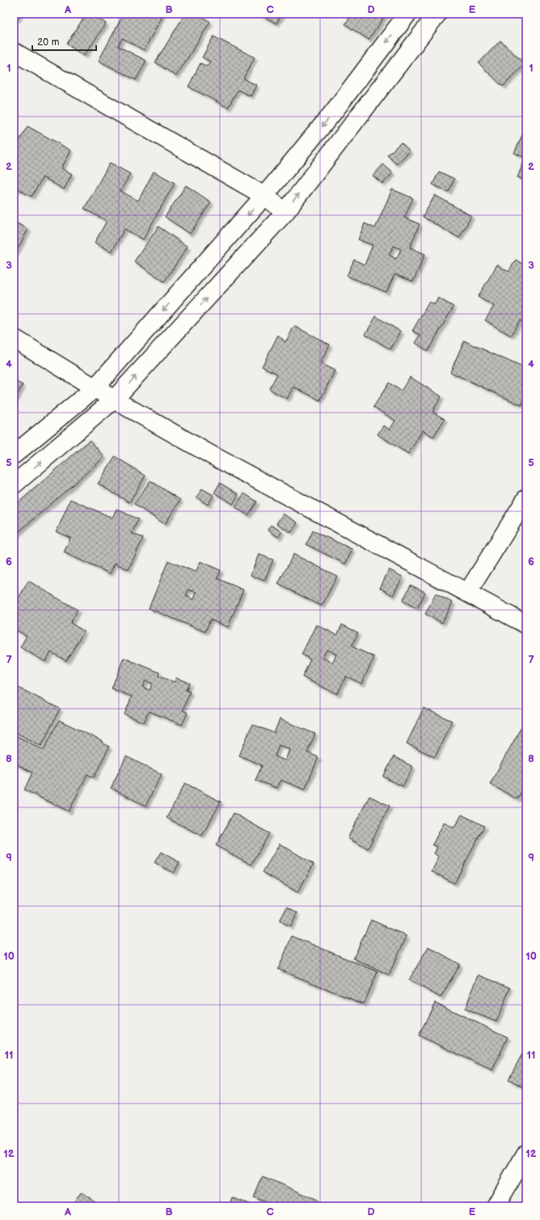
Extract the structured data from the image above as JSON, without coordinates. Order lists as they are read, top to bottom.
{
  "scale_bar": "20 m",
  "grid": {
    "columns": [
      "A",
      "B",
      "C",
      "D",
      "E"
    ],
    "rows": [
      "1",
      "2",
      "3",
      "4",
      "5",
      "6",
      "7",
      "8",
      "9",
      "10",
      "11",
      "12"
    ]
  }
}
